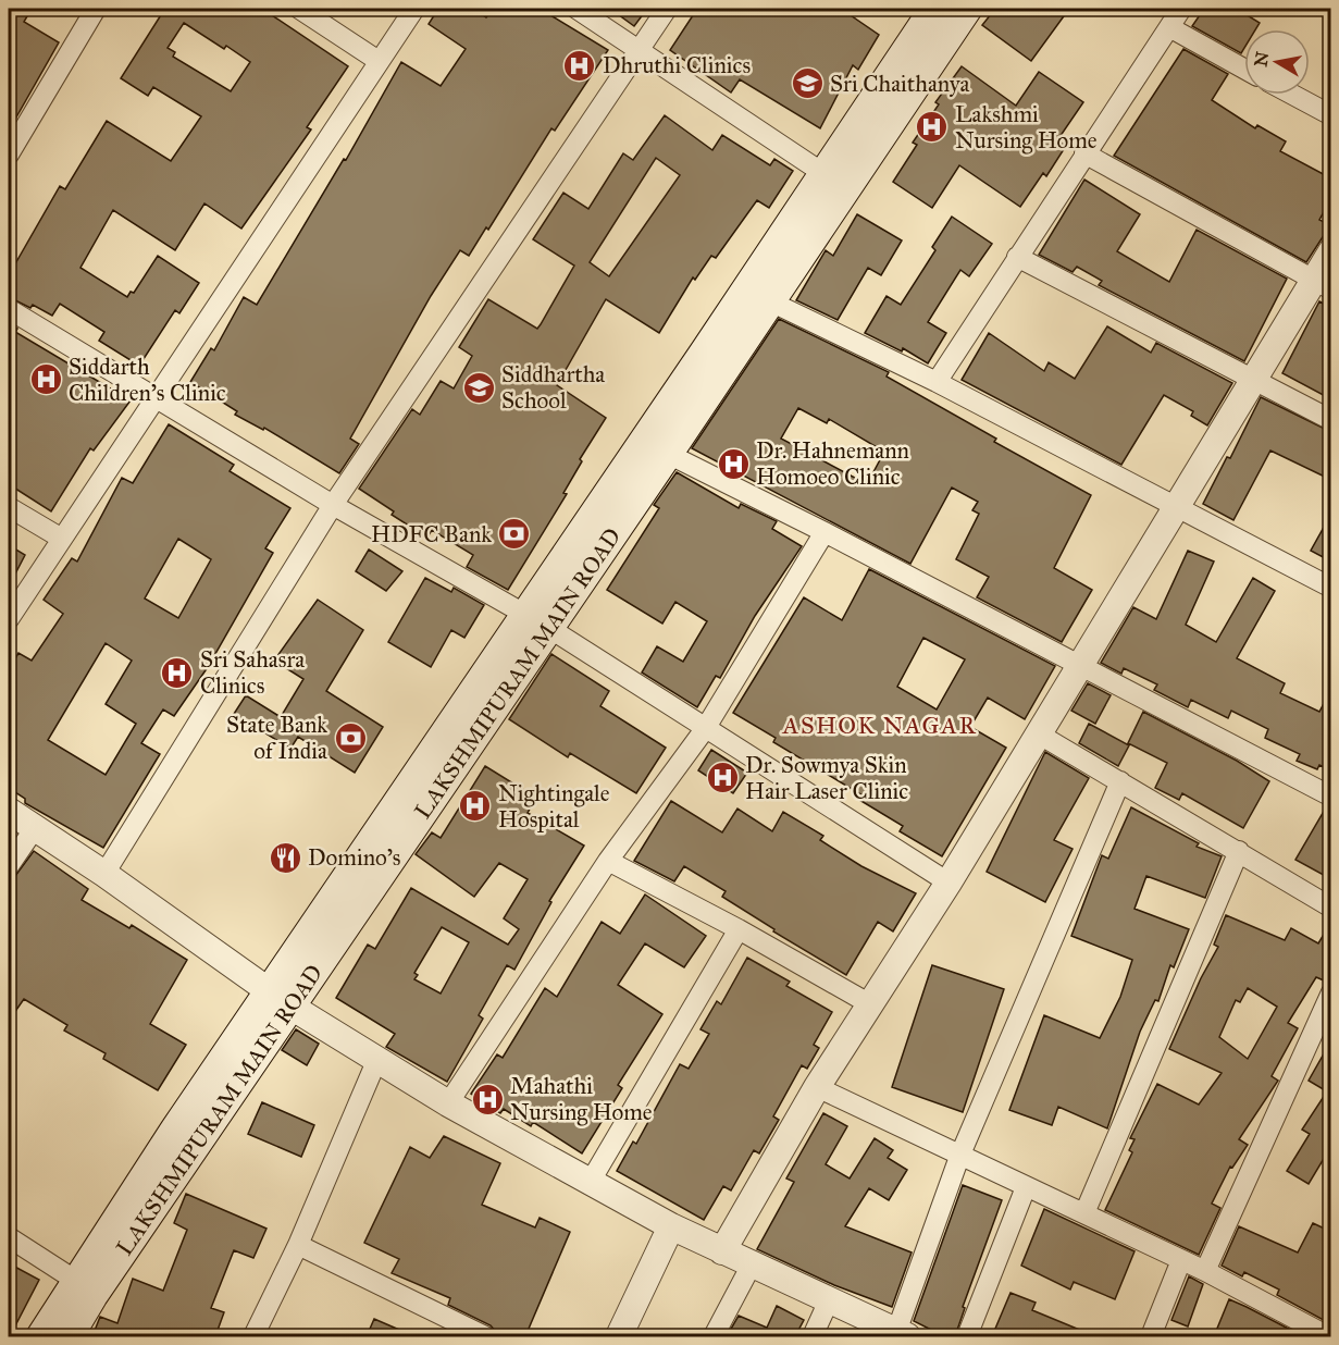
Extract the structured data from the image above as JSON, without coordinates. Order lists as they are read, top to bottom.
{
  "streets": {
    "main road": ["LAKSHMIPURAM MAIN ROAD"]
  },
  "districts": ["ASHOK NAGAR"],
  "places": {
    "hospital": [
      "Dhruthi Clinics",
      "Lakshmi Nursing Home",
      "Siddarth Children's Clinic",
      "Dr. Hahnemann Homoeo Clinic",
      "Sri Sahasra Clinics",
      "Dr. Sowmya Skin Hair Laser Clinic",
      "Nightingale Hospital",
      "Mahathi Nursing Home"
    ],
    "school or university": ["Sri Chaithanya", "Siddhartha School"],
    "bank": ["HDFC Bank", "State Bank of India"],
    "restaurant": ["Domino's"]
  },
  "north": "left"
}
